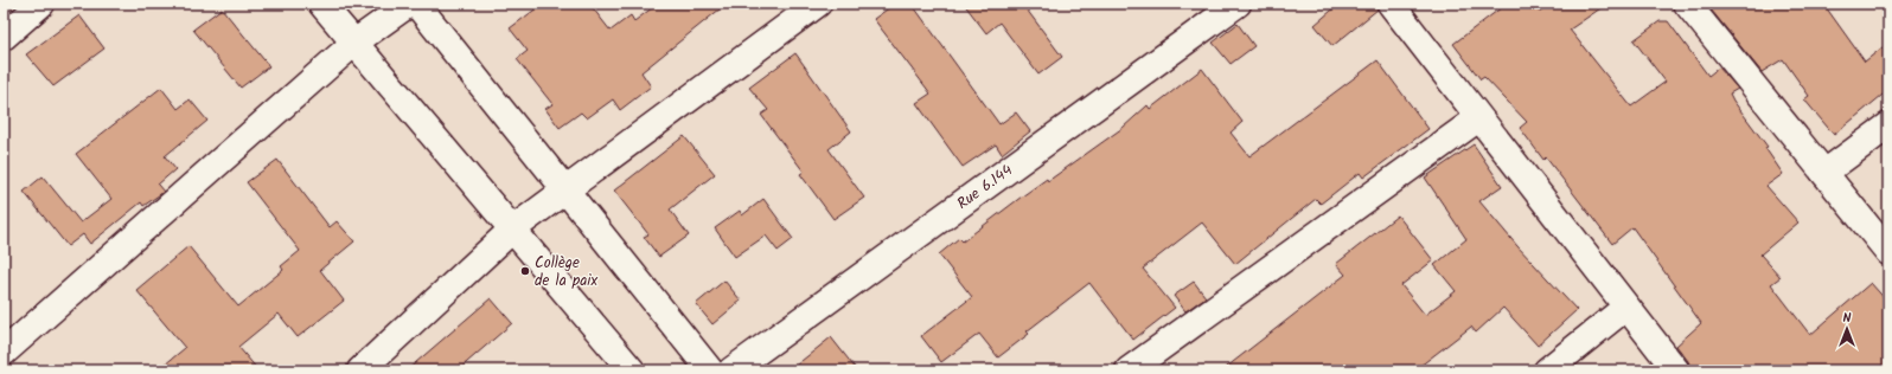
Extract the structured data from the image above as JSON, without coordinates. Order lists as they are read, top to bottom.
{
  "streets": {
    "street": ["Rue 6.144"]
  },
  "places": ["Collège de la paix"],
  "north": "top"
}
